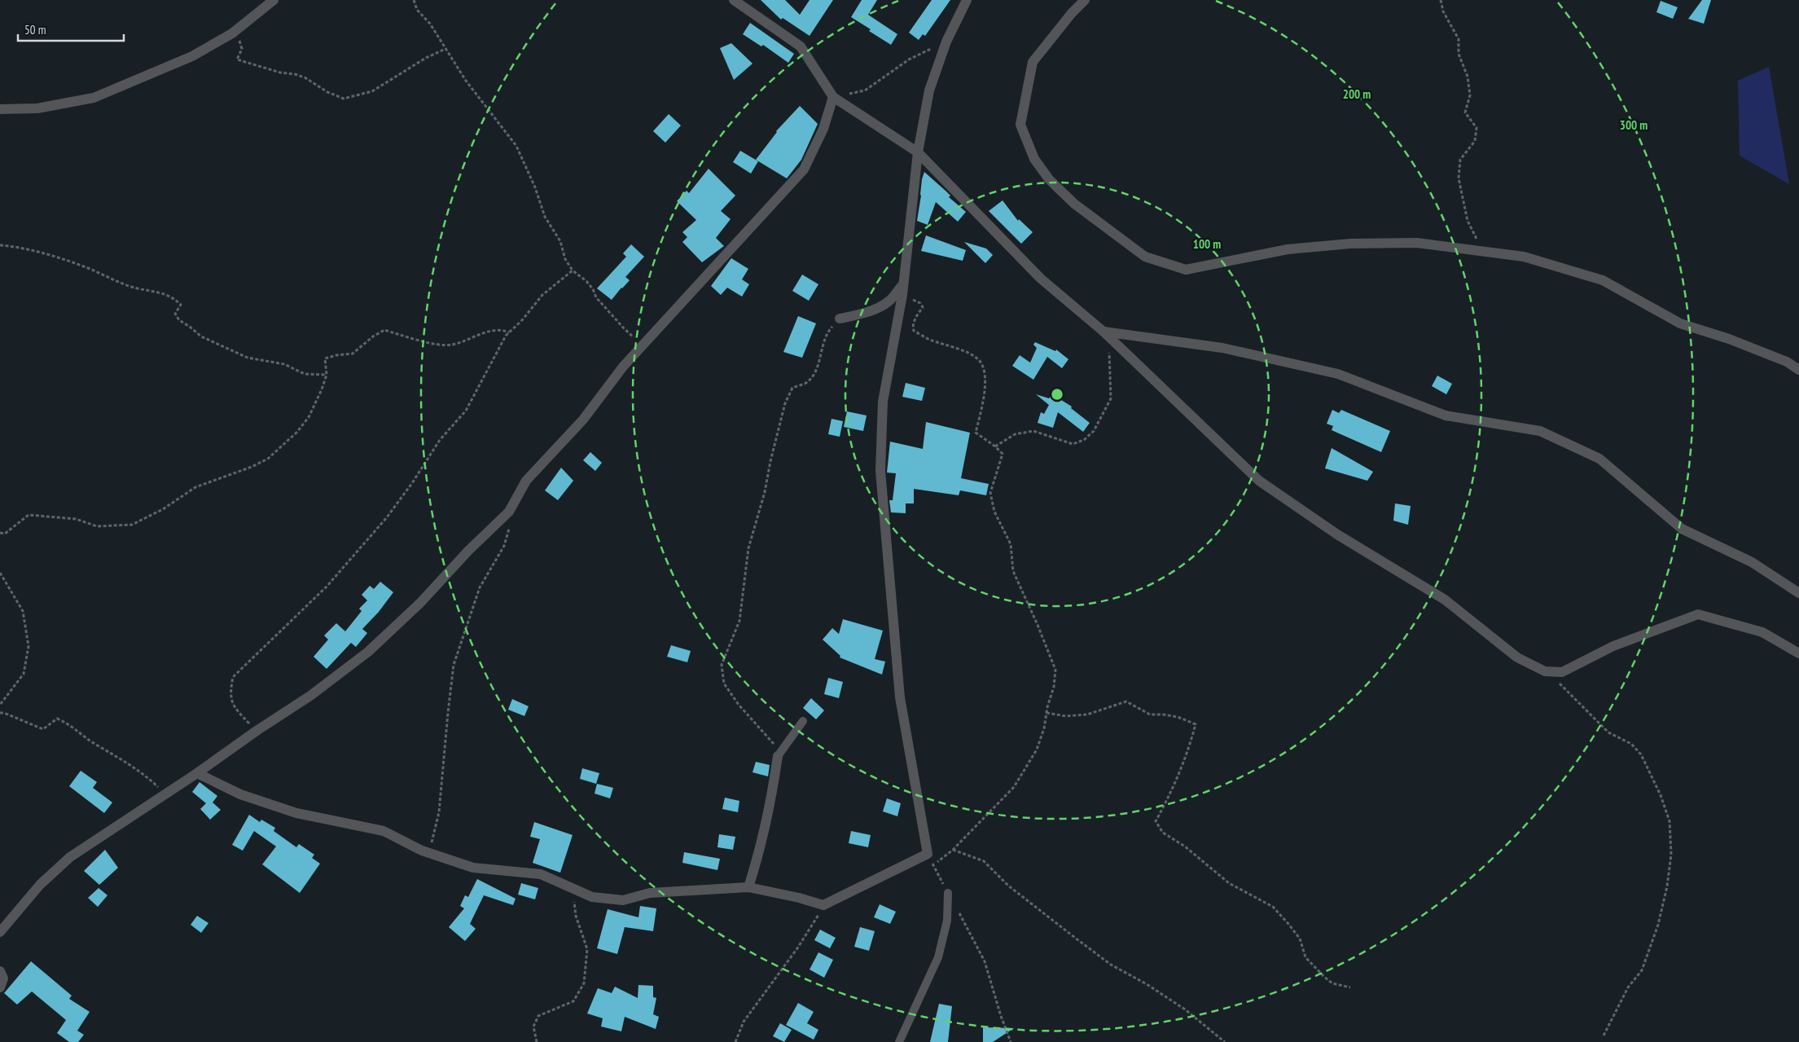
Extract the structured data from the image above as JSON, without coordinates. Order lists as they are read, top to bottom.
{
  "scale_bar": "50 m",
  "rings": ["200 m", "300 m", "100 m"]
}
